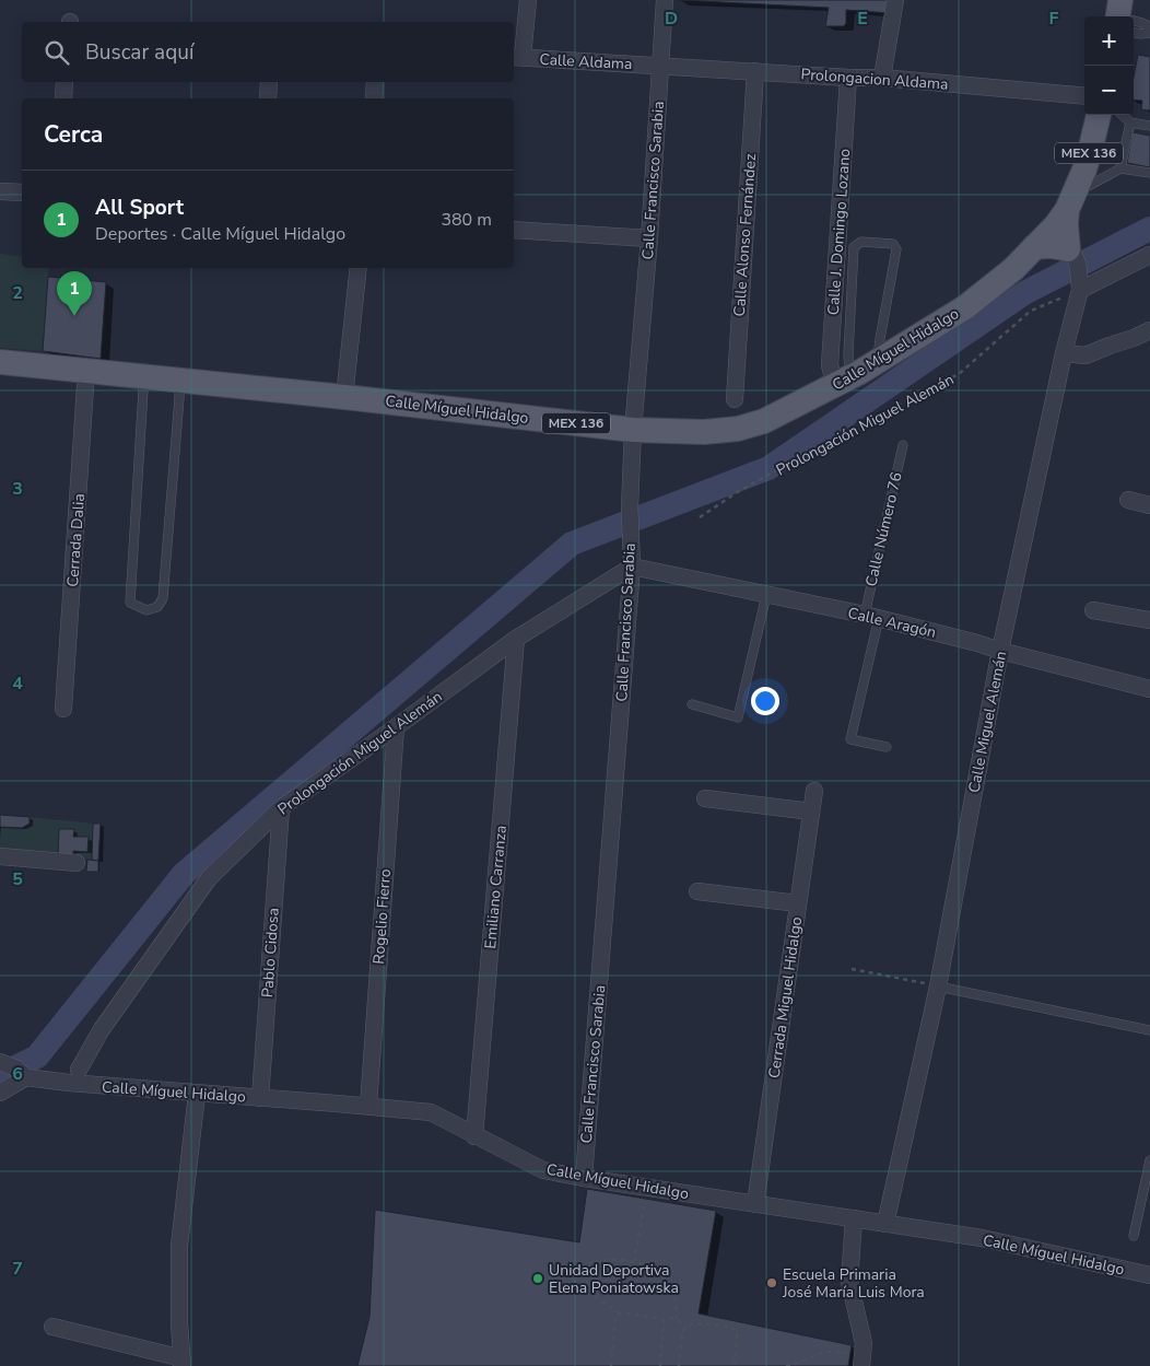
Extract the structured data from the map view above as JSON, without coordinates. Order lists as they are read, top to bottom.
{
  "streets": {
    "main road": ["MEX 136", "Calle Míguel Hidalgo"],
    "street": [
      "Calle Aldama",
      "Prolongacion Aldama",
      "Calle Francisco Sarabia",
      "Calle J. Domingo Lozano",
      "Calle Alonso Fernández",
      "Prolongación Miguel Alemán",
      "Cerrada Dalia",
      "Calle Aragón",
      "Calle Miguel Alemán",
      "Emiliano Carranza",
      "Rogelio Fierro",
      "Pablo Cidosa",
      "Cerrada Miguel Hidalgo"
    ],
    "lane": ["Calle Número 76"]
  },
  "crossings": [
    ["Calle Aldama", "Prolongacion Aldama"],
    ["Calle Aldama", "Calle Francisco Sarabia"],
    ["Prolongacion Aldama", "Calle Francisco Sarabia"],
    ["Prolongacion Aldama", "Calle J. Domingo Lozano"],
    ["Prolongacion Aldama", "Calle Alonso Fernández"],
    ["Calle Francisco Sarabia", "Calle Míguel Hidalgo"],
    ["Calle Francisco Sarabia", "Prolongación Miguel Alemán"],
    ["Calle Francisco Sarabia", "Calle Aragón"],
    ["Calle J. Domingo Lozano", "Calle Míguel Hidalgo"],
    ["Calle Míguel Hidalgo", "Cerrada Dalia"],
    ["Calle Míguel Hidalgo", "Calle Miguel Alemán"],
    ["Calle Míguel Hidalgo", "Emiliano Carranza"],
    ["Calle Míguel Hidalgo", "Rogelio Fierro"],
    ["Calle Míguel Hidalgo", "Pablo Cidosa"],
    ["Calle Míguel Hidalgo", "Cerrada Miguel Hidalgo"],
    ["Prolongación Miguel Alemán", "Calle Aragón"],
    ["Prolongación Miguel Alemán", "Calle Miguel Alemán"],
    ["Prolongación Miguel Alemán", "Emiliano Carranza"],
    ["Prolongación Miguel Alemán", "Rogelio Fierro"],
    ["Prolongación Miguel Alemán", "Pablo Cidosa"],
    ["Calle Número 76", "Calle Aragón"],
    ["Calle Aragón", "Calle Miguel Alemán"]
  ],
  "places": ["Unidad Deportiva Elena Poniatowska", "Escuela Primaria José María Luis Mora"],
  "page": {
    "map_buttons": ["+", "−"],
    "search": "Buscar aquí",
    "heading": "Cerca",
    "list": [
      {
        "mark": "1",
        "name": "All Sport",
        "note": "Deportes · Calle Míguel Hidalgo",
        "value": "380 m"
      }
    ],
    "pins": "1"
  },
  "grid": {
    "columns": ["D", "E", "F"],
    "rows": [
      "2",
      "3",
      "4",
      "5",
      "6",
      "7"
    ]
  }
}
